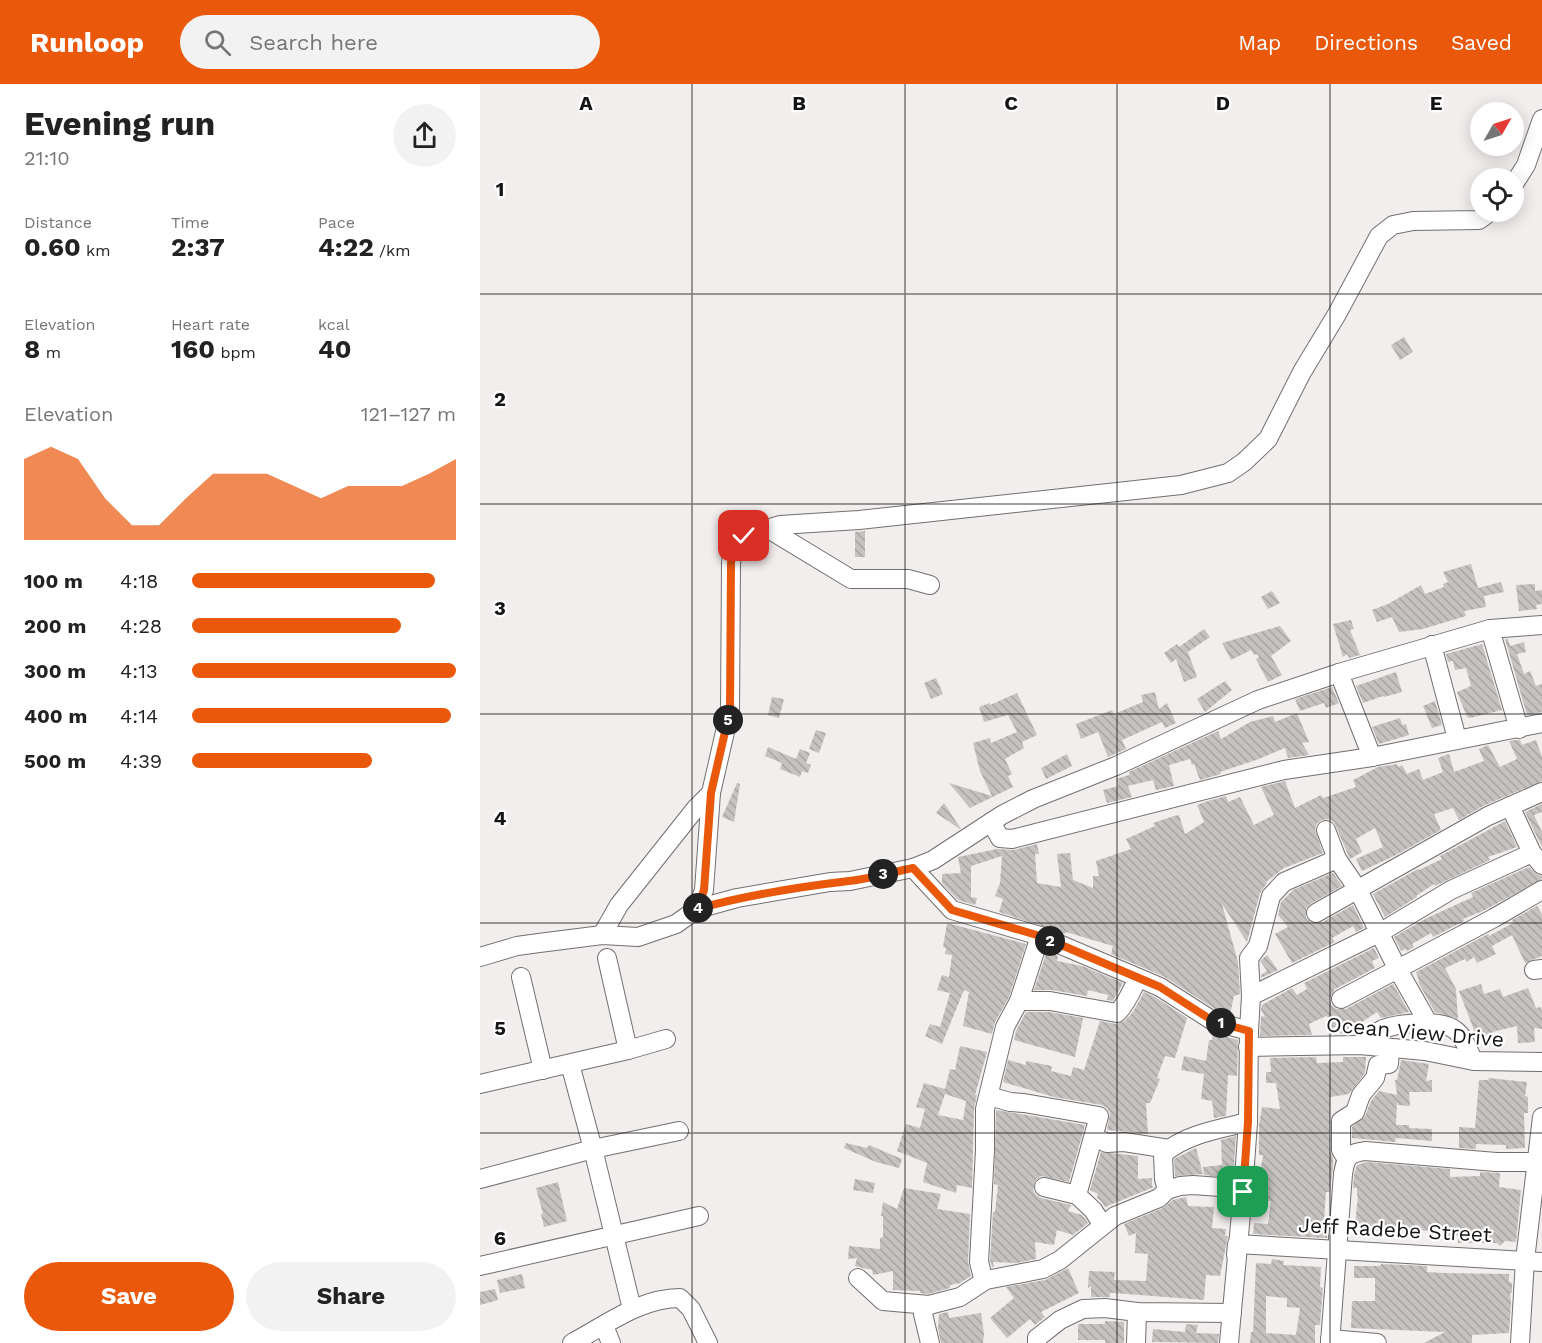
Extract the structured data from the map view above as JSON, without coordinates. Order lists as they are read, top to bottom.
{
  "streets": {
    "street": ["Ocean View Drive", "Jeff Radebe Street"]
  },
  "north": "top right",
  "page": {
    "header": "Runloop",
    "search": "Search here",
    "nav": ["Map", "Directions", "Saved"],
    "heading": ["Evening run", "21:10"],
    "stats": [
      ["Distance", "0.60 km"],
      ["Time", "2:37"],
      ["Pace", "4:22 /km"],
      ["Elevation", "8 m"],
      ["Heart rate", "160 bpm"],
      ["kcal", "40"]
    ],
    "chart": ["Elevation", "121–127 m"],
    "list": [
      {
        "name": "100 m",
        "note": "4:18"
      },
      {
        "name": "200 m",
        "note": "4:28"
      },
      {
        "name": "300 m",
        "note": "4:13"
      },
      {
        "name": "400 m",
        "note": "4:14"
      },
      {
        "name": "500 m",
        "note": "4:39"
      }
    ],
    "pins": [
      "5",
      "3",
      "4",
      "2",
      "1"
    ],
    "buttons": ["Save", "Share"]
  },
  "grid": {
    "columns": [
      "A",
      "B",
      "C",
      "D",
      "E"
    ],
    "rows": [
      "1",
      "2",
      "3",
      "4",
      "5",
      "6"
    ]
  }
}
